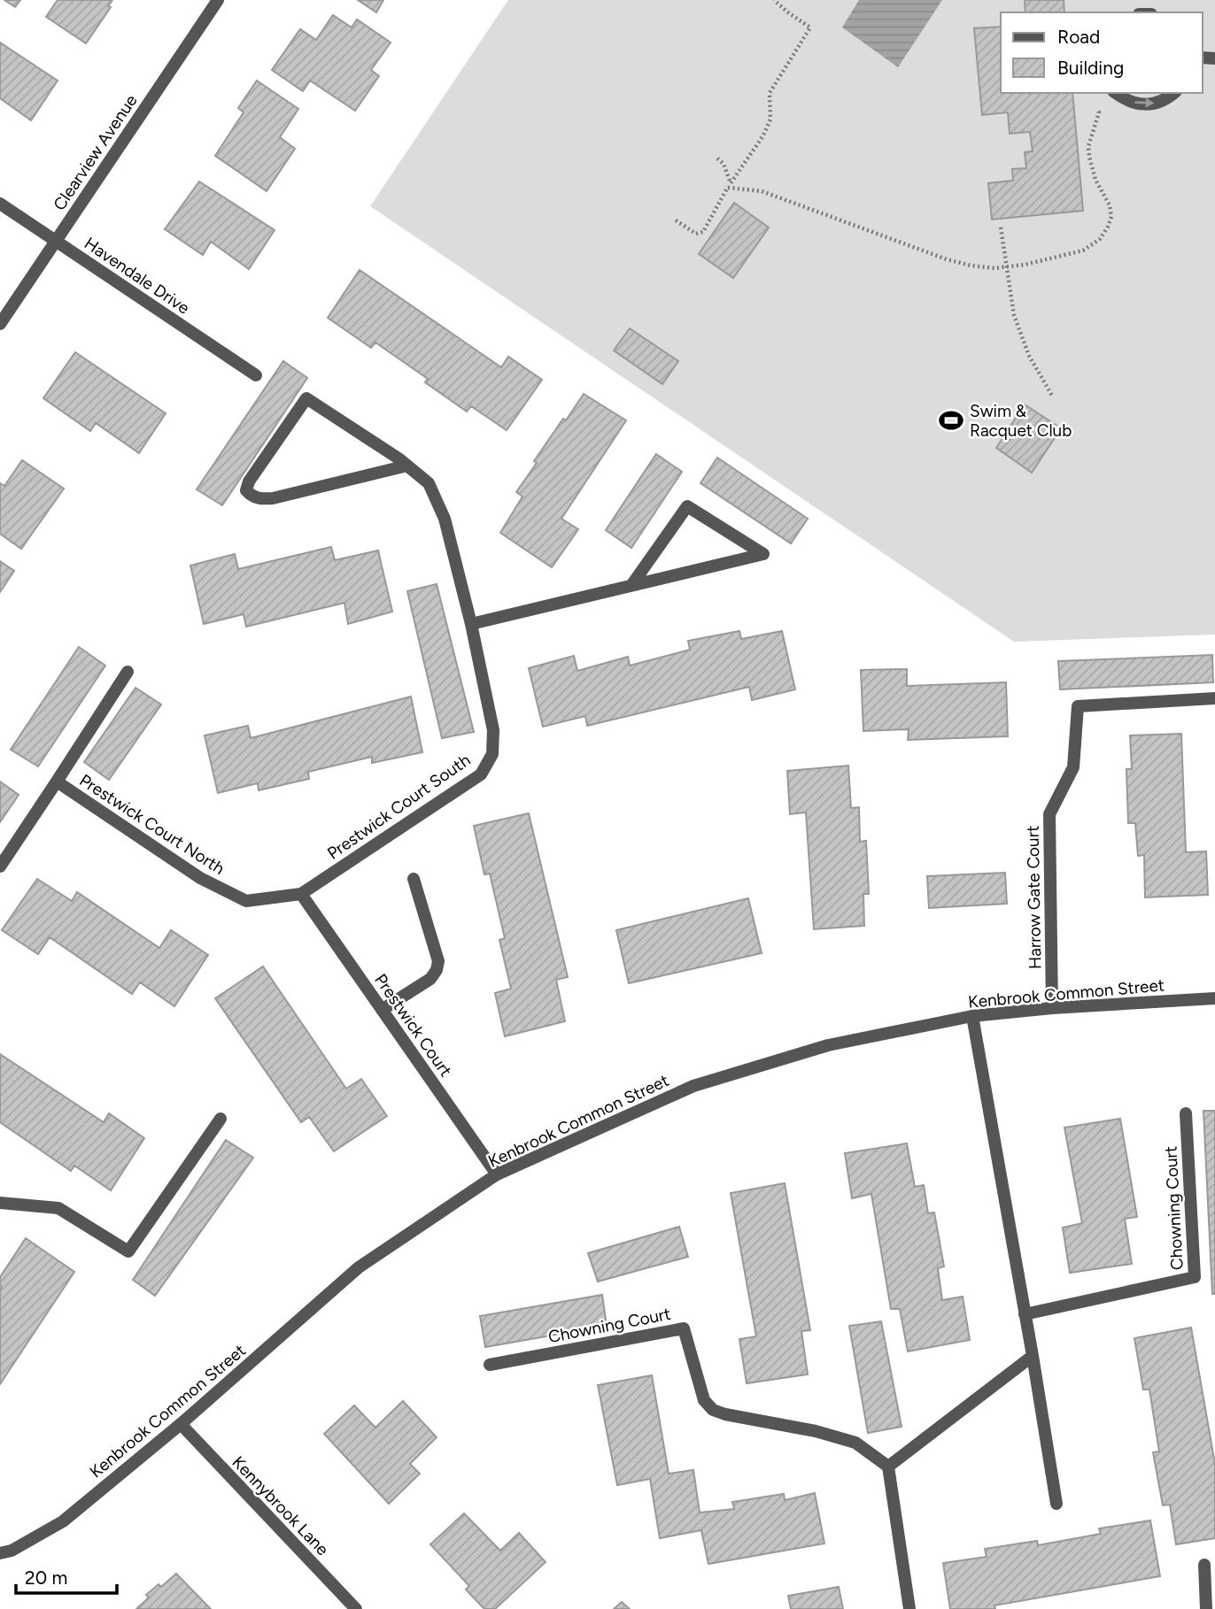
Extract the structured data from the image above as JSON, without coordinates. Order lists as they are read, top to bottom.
{
  "streets": {
    "street": [
      "Clearview Avenue",
      "Havendale Drive",
      "Prestwick Court South",
      "Prestwick Court North",
      "Harrow Gate Court",
      "Kenbrook Common Street",
      "Prestwick Court",
      "Chowning Court",
      "Kennybrook Lane"
    ]
  },
  "crossings": [
    ["Clearview Avenue", "Havendale Drive"],
    ["Prestwick Court South", "Prestwick Court North"],
    ["Prestwick Court South", "Prestwick Court"],
    ["Prestwick Court North", "Prestwick Court"],
    ["Harrow Gate Court", "Kenbrook Common Street"],
    ["Kenbrook Common Street", "Prestwick Court"],
    ["Kenbrook Common Street", "Kennybrook Lane"]
  ],
  "places": {
    "sports": ["Swim & Racquet Club"]
  },
  "legend": ["Road", "Building"],
  "scale_bar": "20 m"
}
